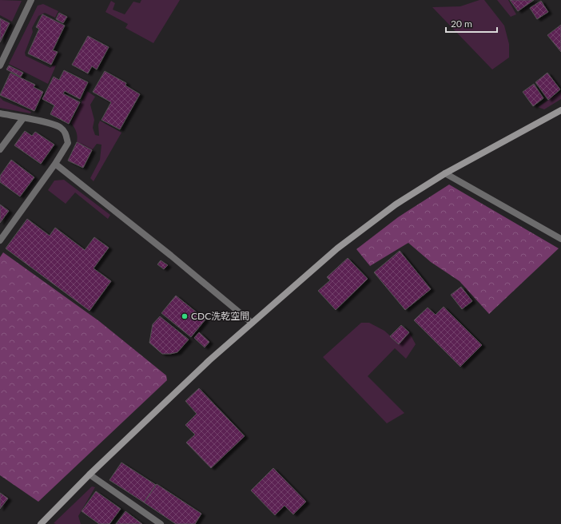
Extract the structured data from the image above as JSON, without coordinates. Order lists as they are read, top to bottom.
{
  "places": ["CDC洗乾空間"],
  "scale_bar": "20 m"
}
